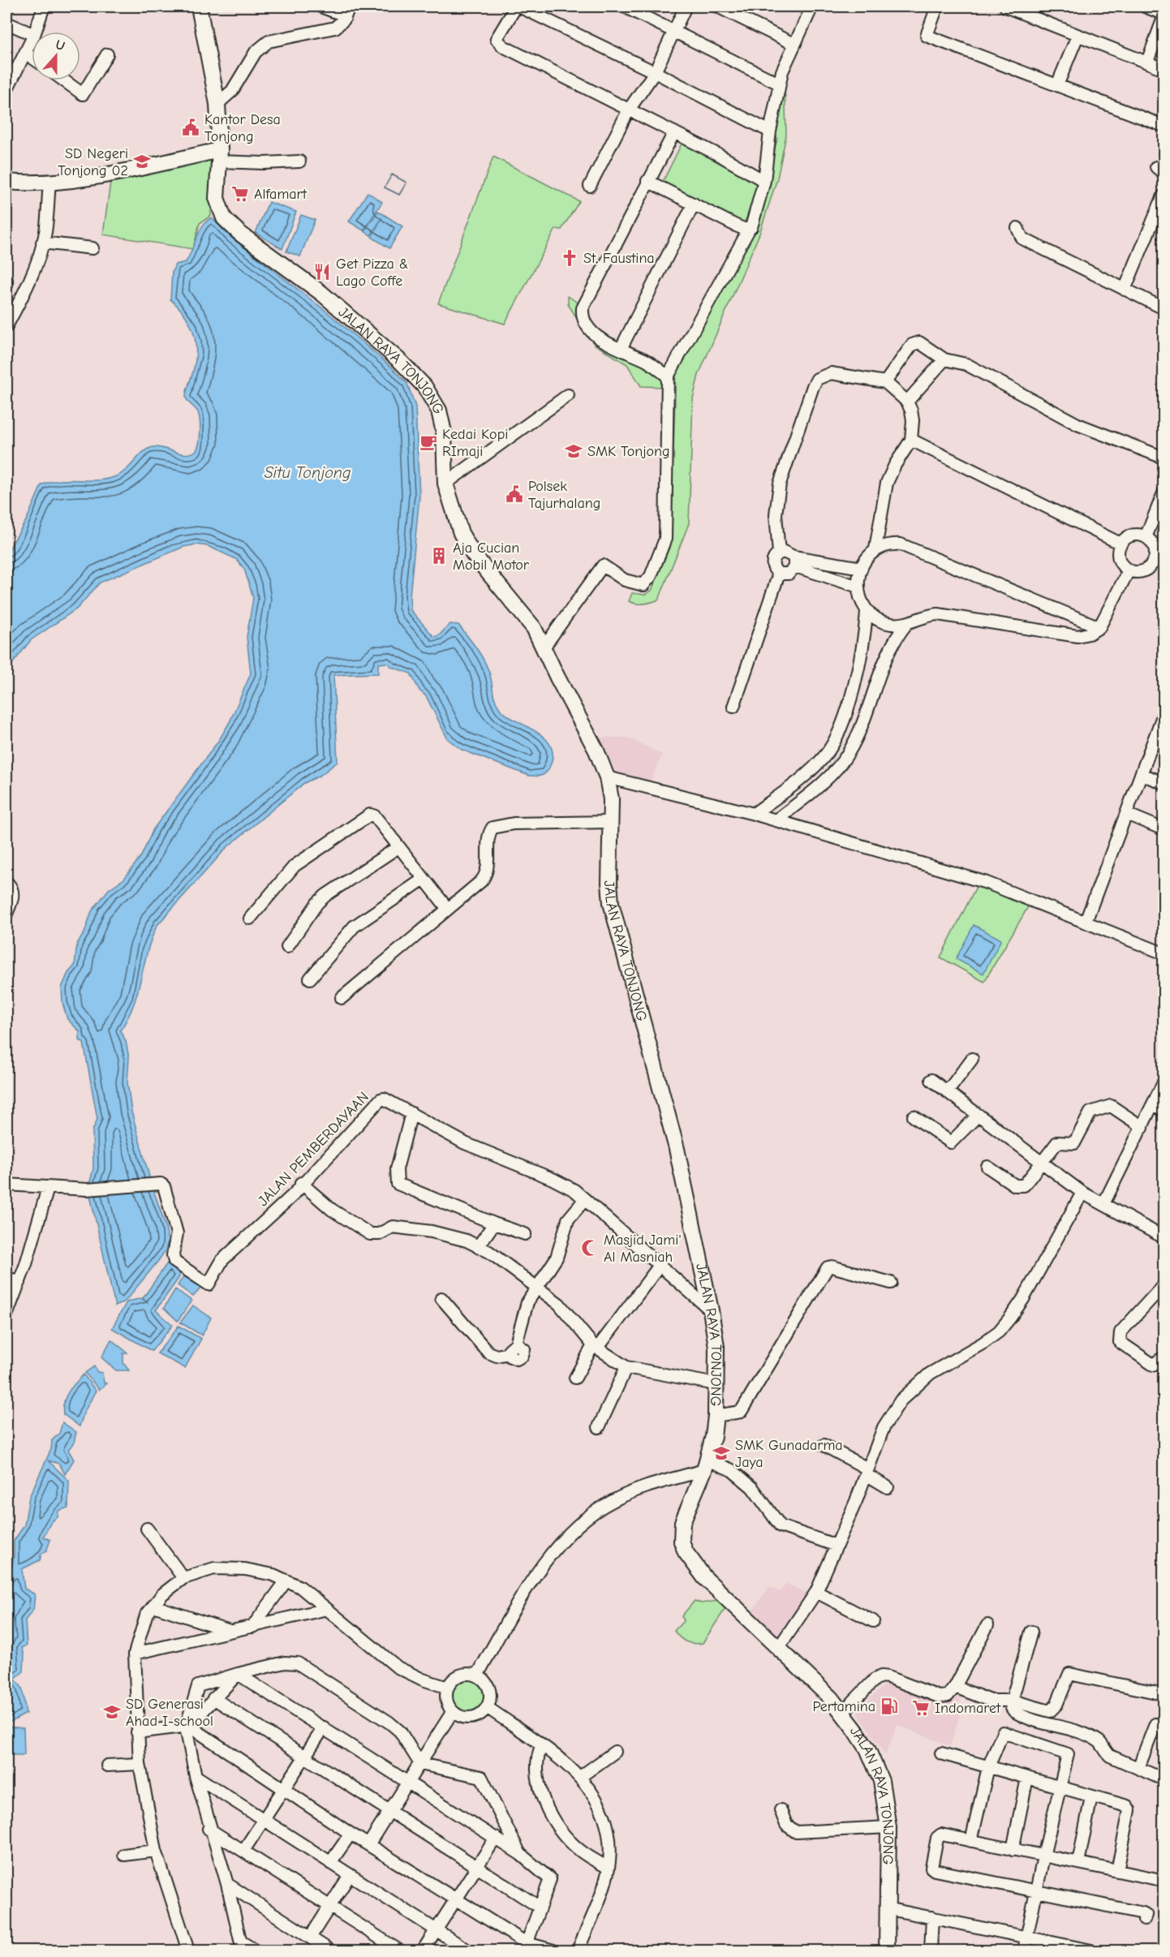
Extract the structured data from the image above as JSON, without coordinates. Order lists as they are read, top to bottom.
{
  "streets": {
    "main road": ["JALAN RAYA TONJONG"],
    "street": ["JALAN PEMBERDAYAAN"]
  },
  "crossings": [
    ["JALAN RAYA TONJONG", "JALAN PEMBERDAYAAN"]
  ],
  "water": ["Situ Tonjong"],
  "places": {
    "public building": ["Kantor Desa Tonjong", "Polsek Tajurhalang"],
    "school or university": [
      "SD Negeri Tonjong 02",
      "SMK Tonjong",
      "SMK Gunadarma Jaya",
      "SD Generasi Ahad I-school"
    ],
    "supermarket": ["Alfamart", "Indomaret"],
    "church": ["St. Faustina"],
    "restaurant": ["Get Pizza & Lago Coffe"],
    "cafe": ["Kedai Kopi RImaji"],
    "building": ["Aja Cucian Mobil Motor"],
    "mosque": ["Masjid Jami' Al Masniah"],
    "fuel station": ["Pertamina"]
  },
  "north": "top"
}
